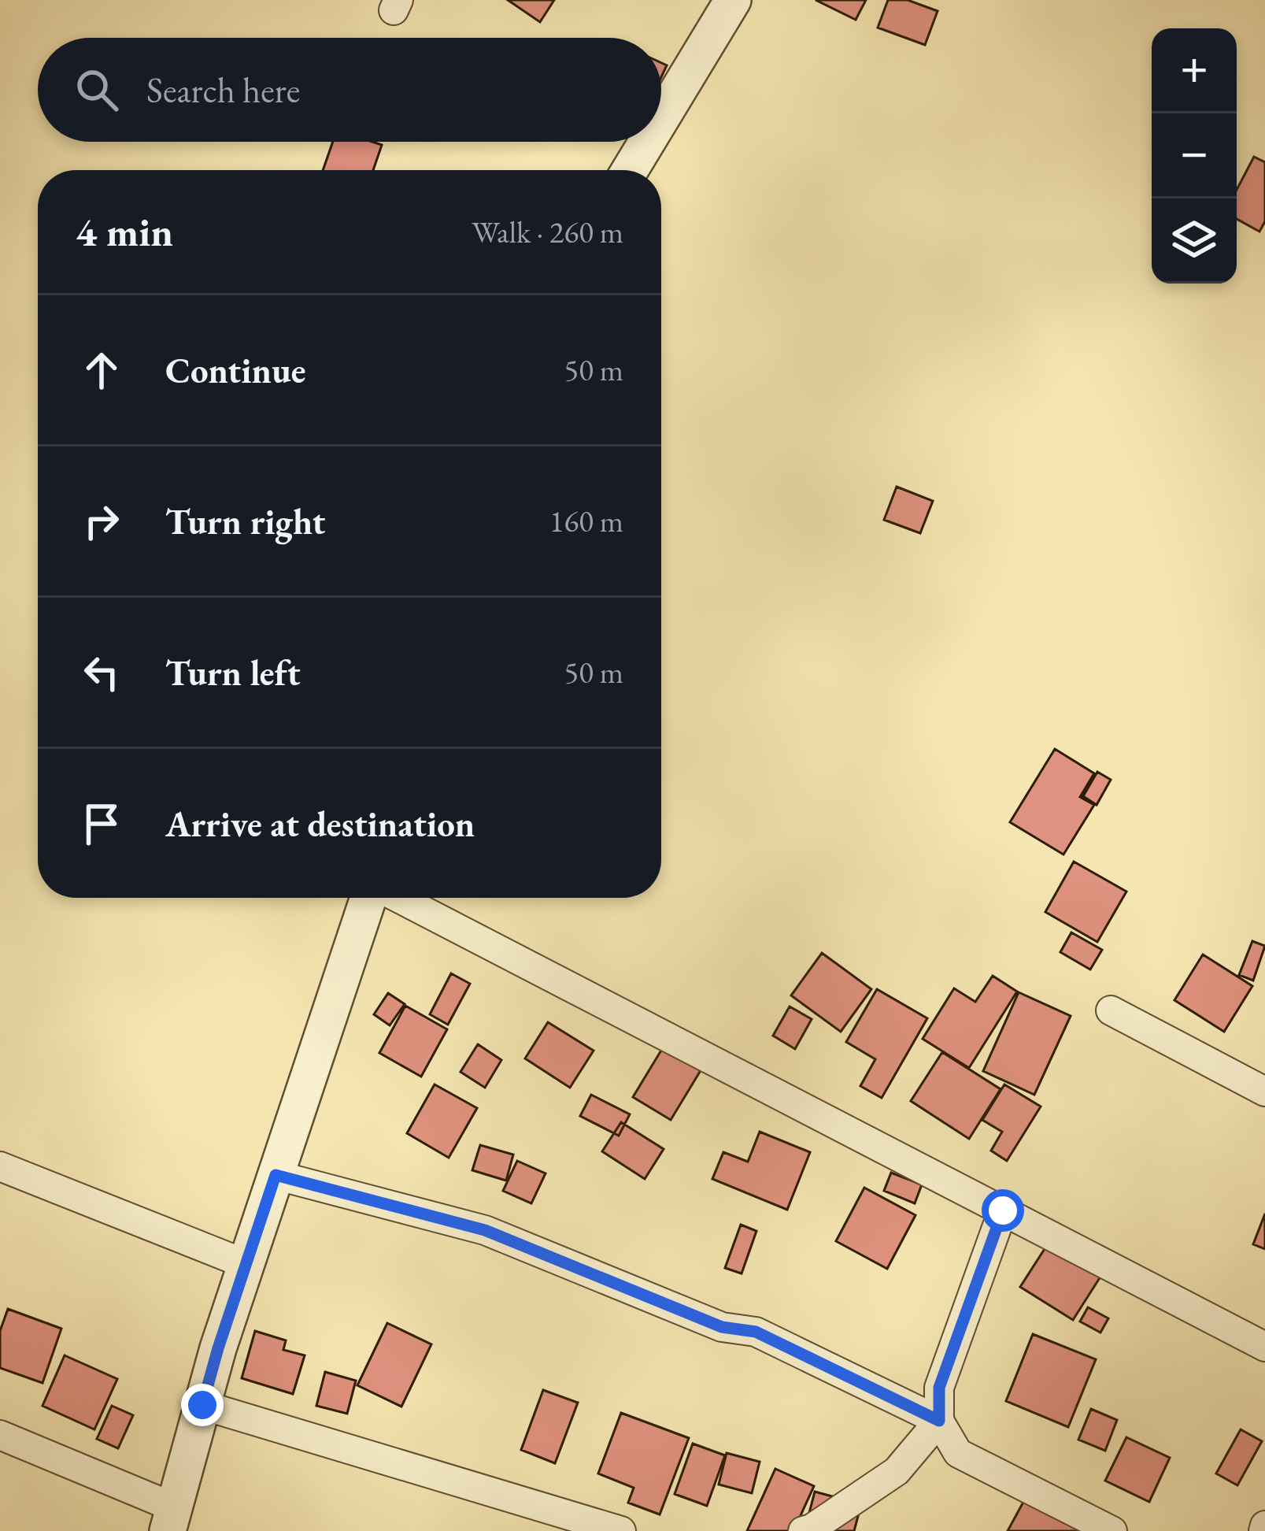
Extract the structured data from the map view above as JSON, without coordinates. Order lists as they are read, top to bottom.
{
  "page": {
    "map_buttons": ["+", "−"],
    "search": "Search here",
    "heading": ["4 min", "Walk · 260 m"],
    "list": [
      ["Continue", "50 m"],
      ["Turn right", "160 m"],
      ["Turn left", "50 m"],
      "Arrive at destination"
    ]
  }
}
